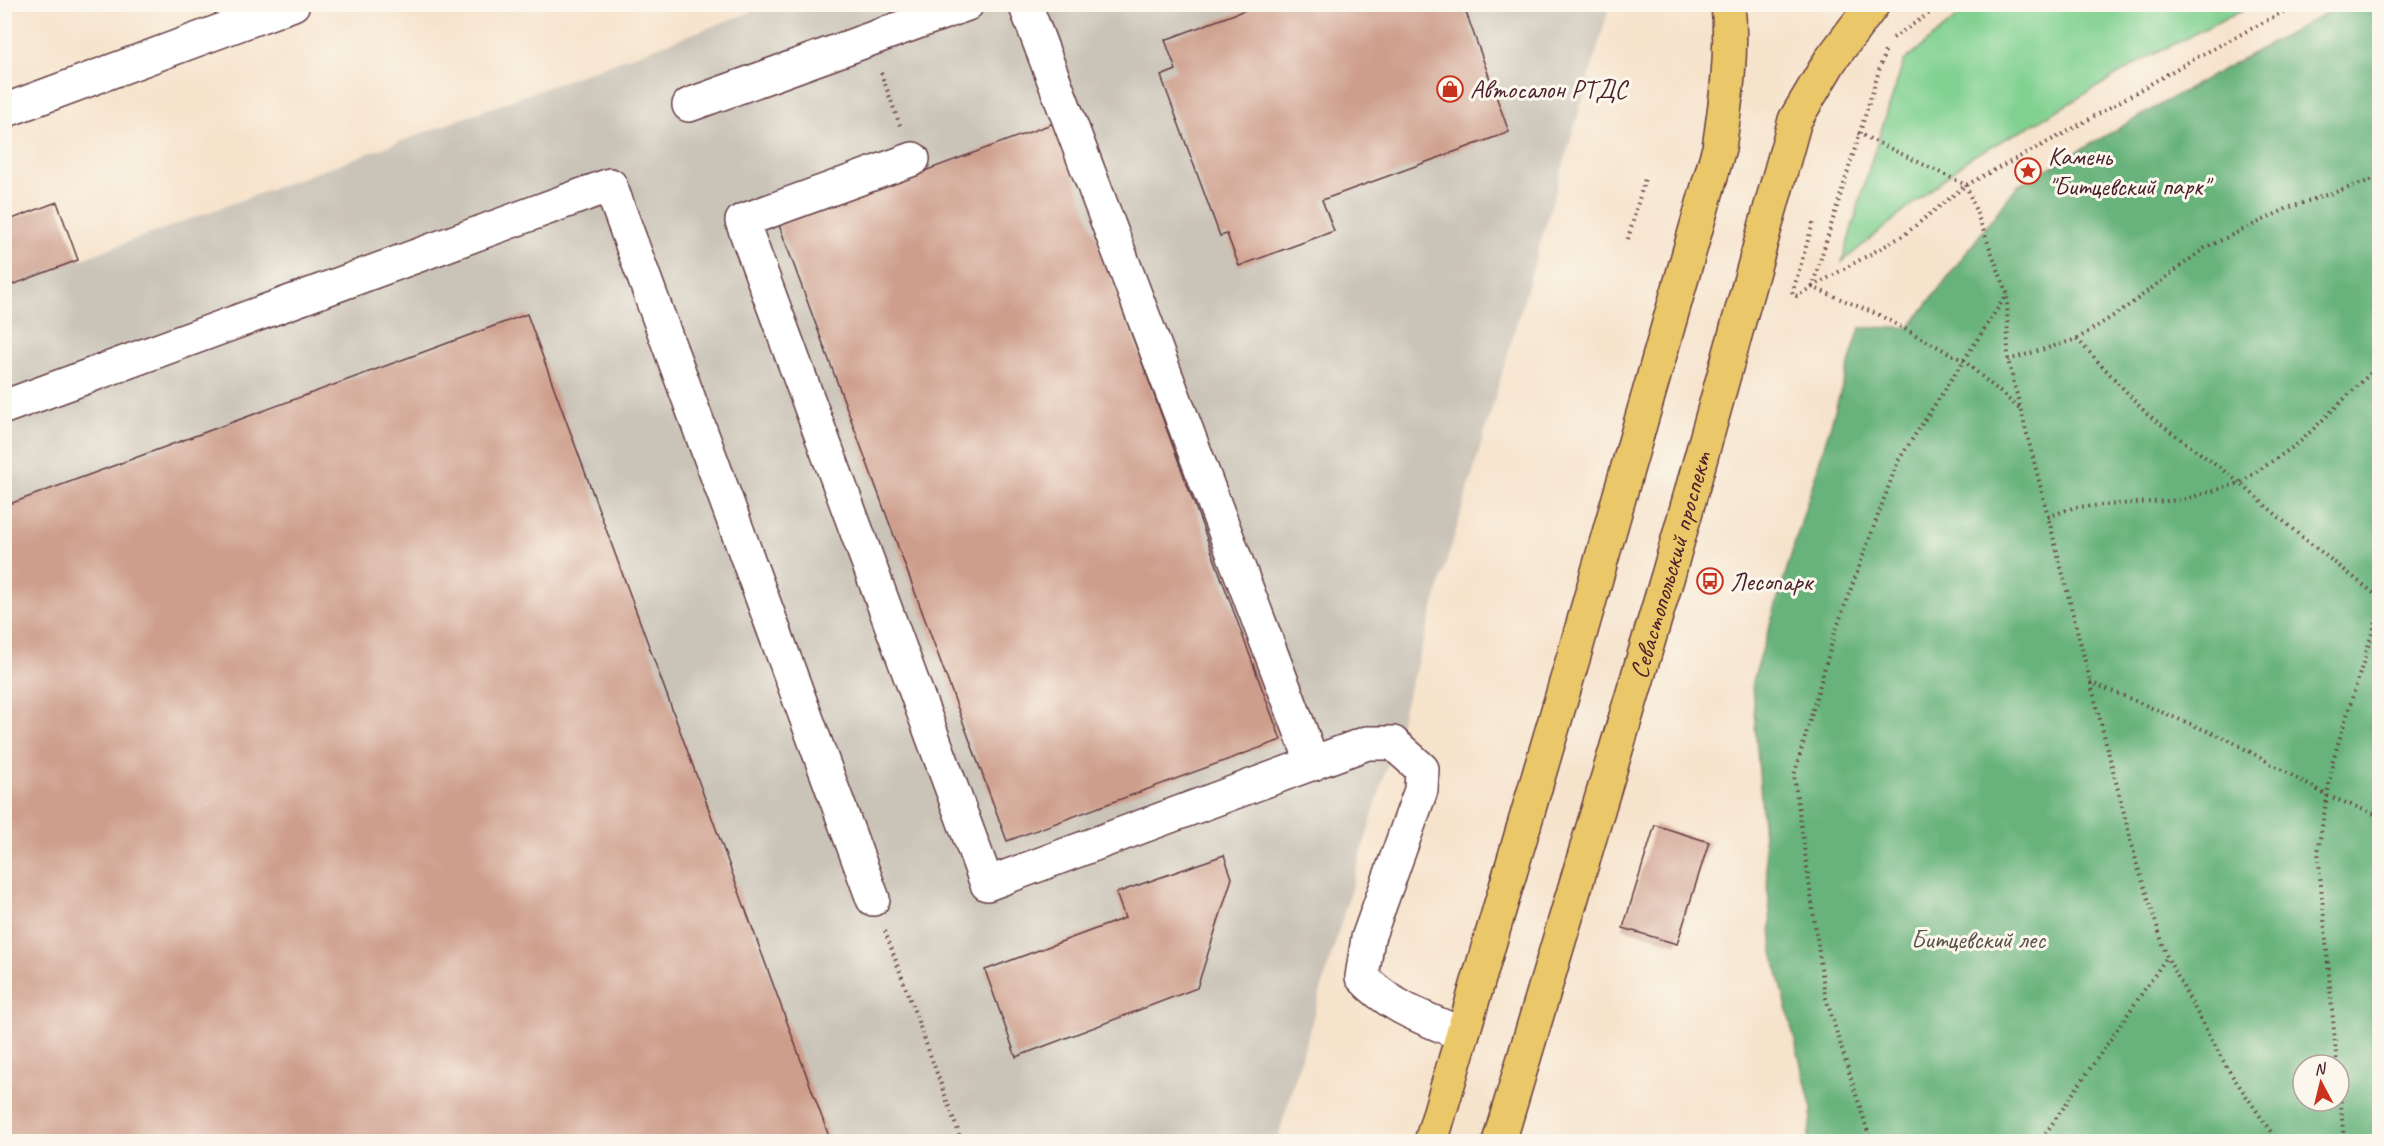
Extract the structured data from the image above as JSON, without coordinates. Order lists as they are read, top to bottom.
{
  "streets": {
    "main road": ["Севастопольский проспект"]
  },
  "parks": ["Битцевский лес"],
  "places": {
    "shop": ["Автосалон РТДС"],
    "place": ["Камень \"Битцевский парк\""],
    "bus stop": ["Лесопарк"]
  },
  "north": "top"
}
